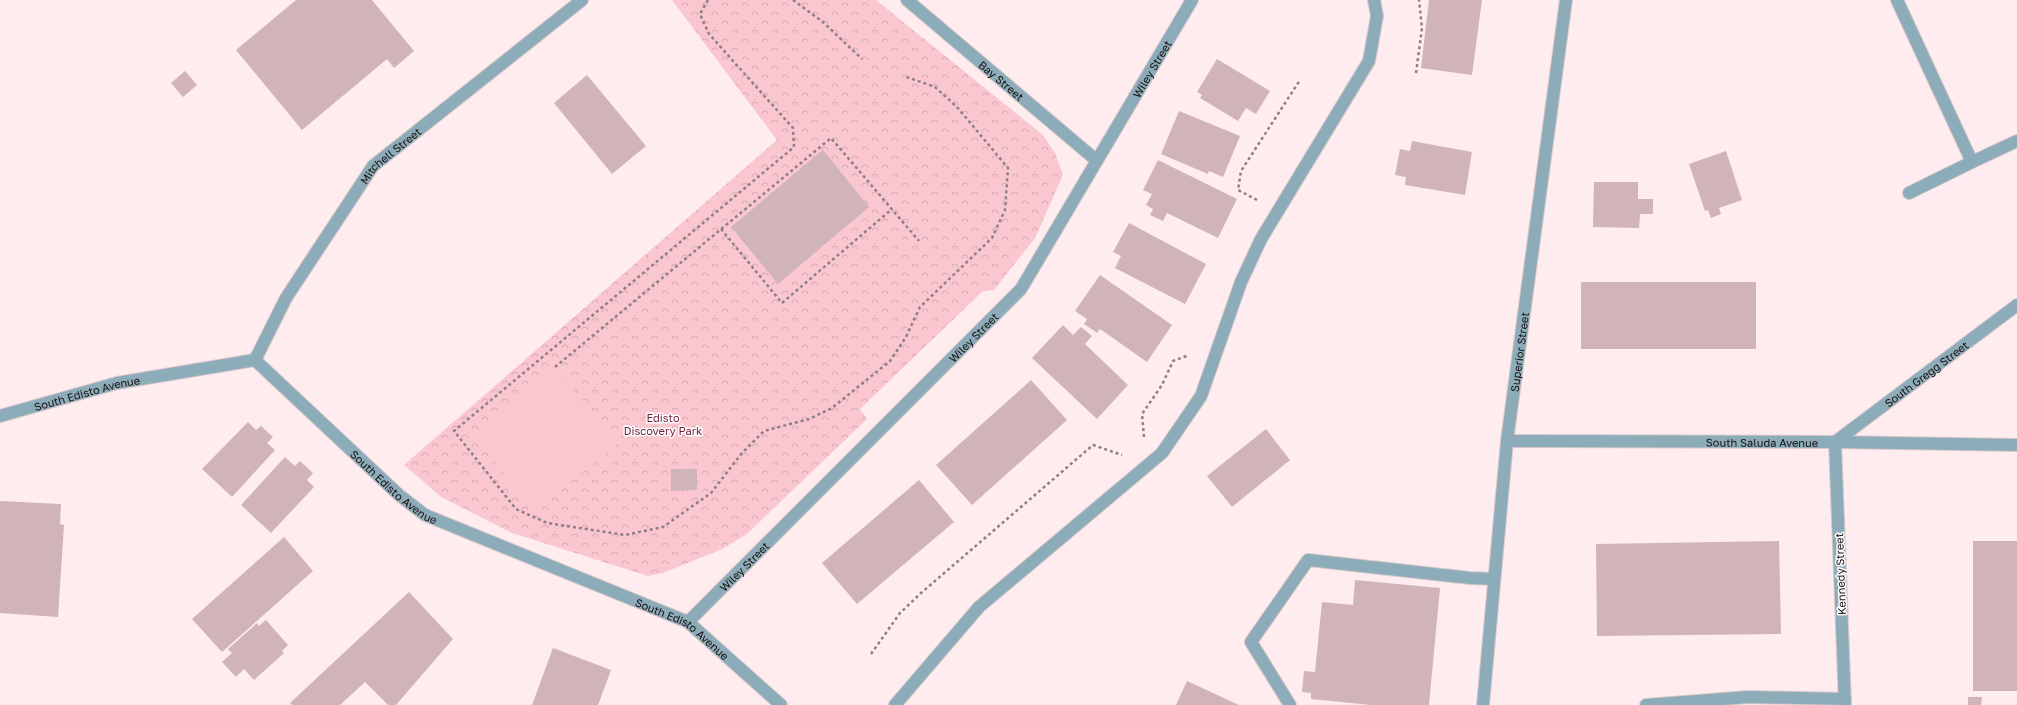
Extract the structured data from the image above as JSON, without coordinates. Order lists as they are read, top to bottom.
{
  "streets": {
    "street": [
      "Wiley Street",
      "Bay Street",
      "Mitchell Street",
      "Superior Street",
      "South Gregg Street",
      "South Edisto Avenue",
      "South Saluda Avenue",
      "Kennedy Street"
    ]
  },
  "crossings": [
    ["Wiley Street", "Bay Street"],
    ["Wiley Street", "South Edisto Avenue"],
    ["Mitchell Street", "South Edisto Avenue"],
    ["Superior Street", "South Saluda Avenue"],
    ["South Gregg Street", "South Saluda Avenue"],
    ["South Gregg Street", "Kennedy Street"],
    ["South Saluda Avenue", "Kennedy Street"]
  ],
  "parks": ["Edisto Discovery Park"]
}
